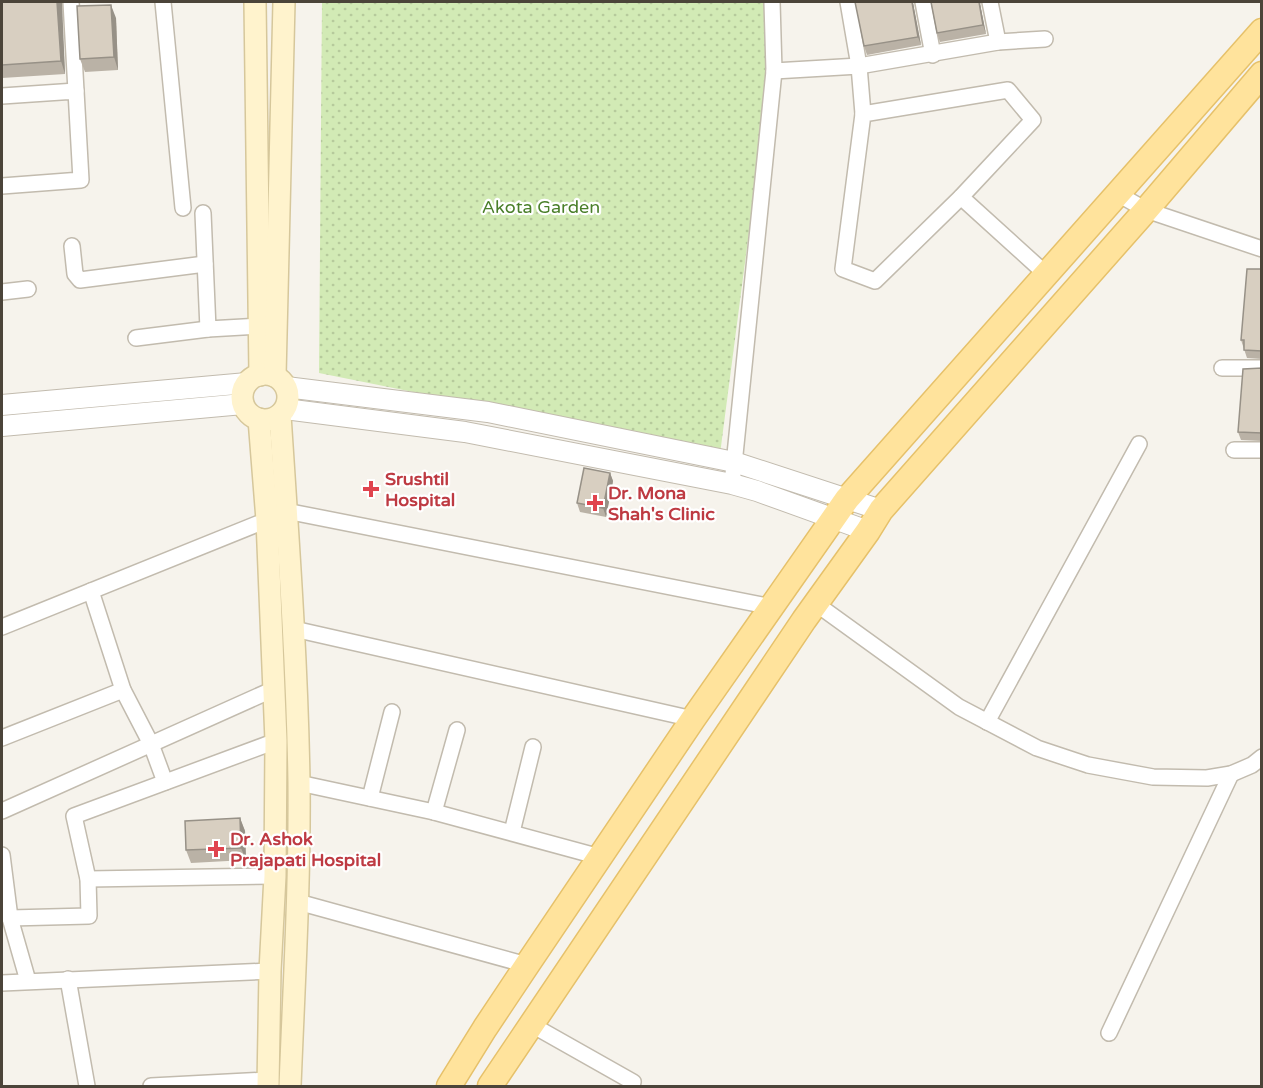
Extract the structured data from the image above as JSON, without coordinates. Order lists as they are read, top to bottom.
{
  "parks": ["Akota Garden"],
  "places": {
    "health": ["Srushtil Hospital", "Dr. Mona Shah's Clinic", "Dr. Ashok Prajapati Hospital"]
  }
}
